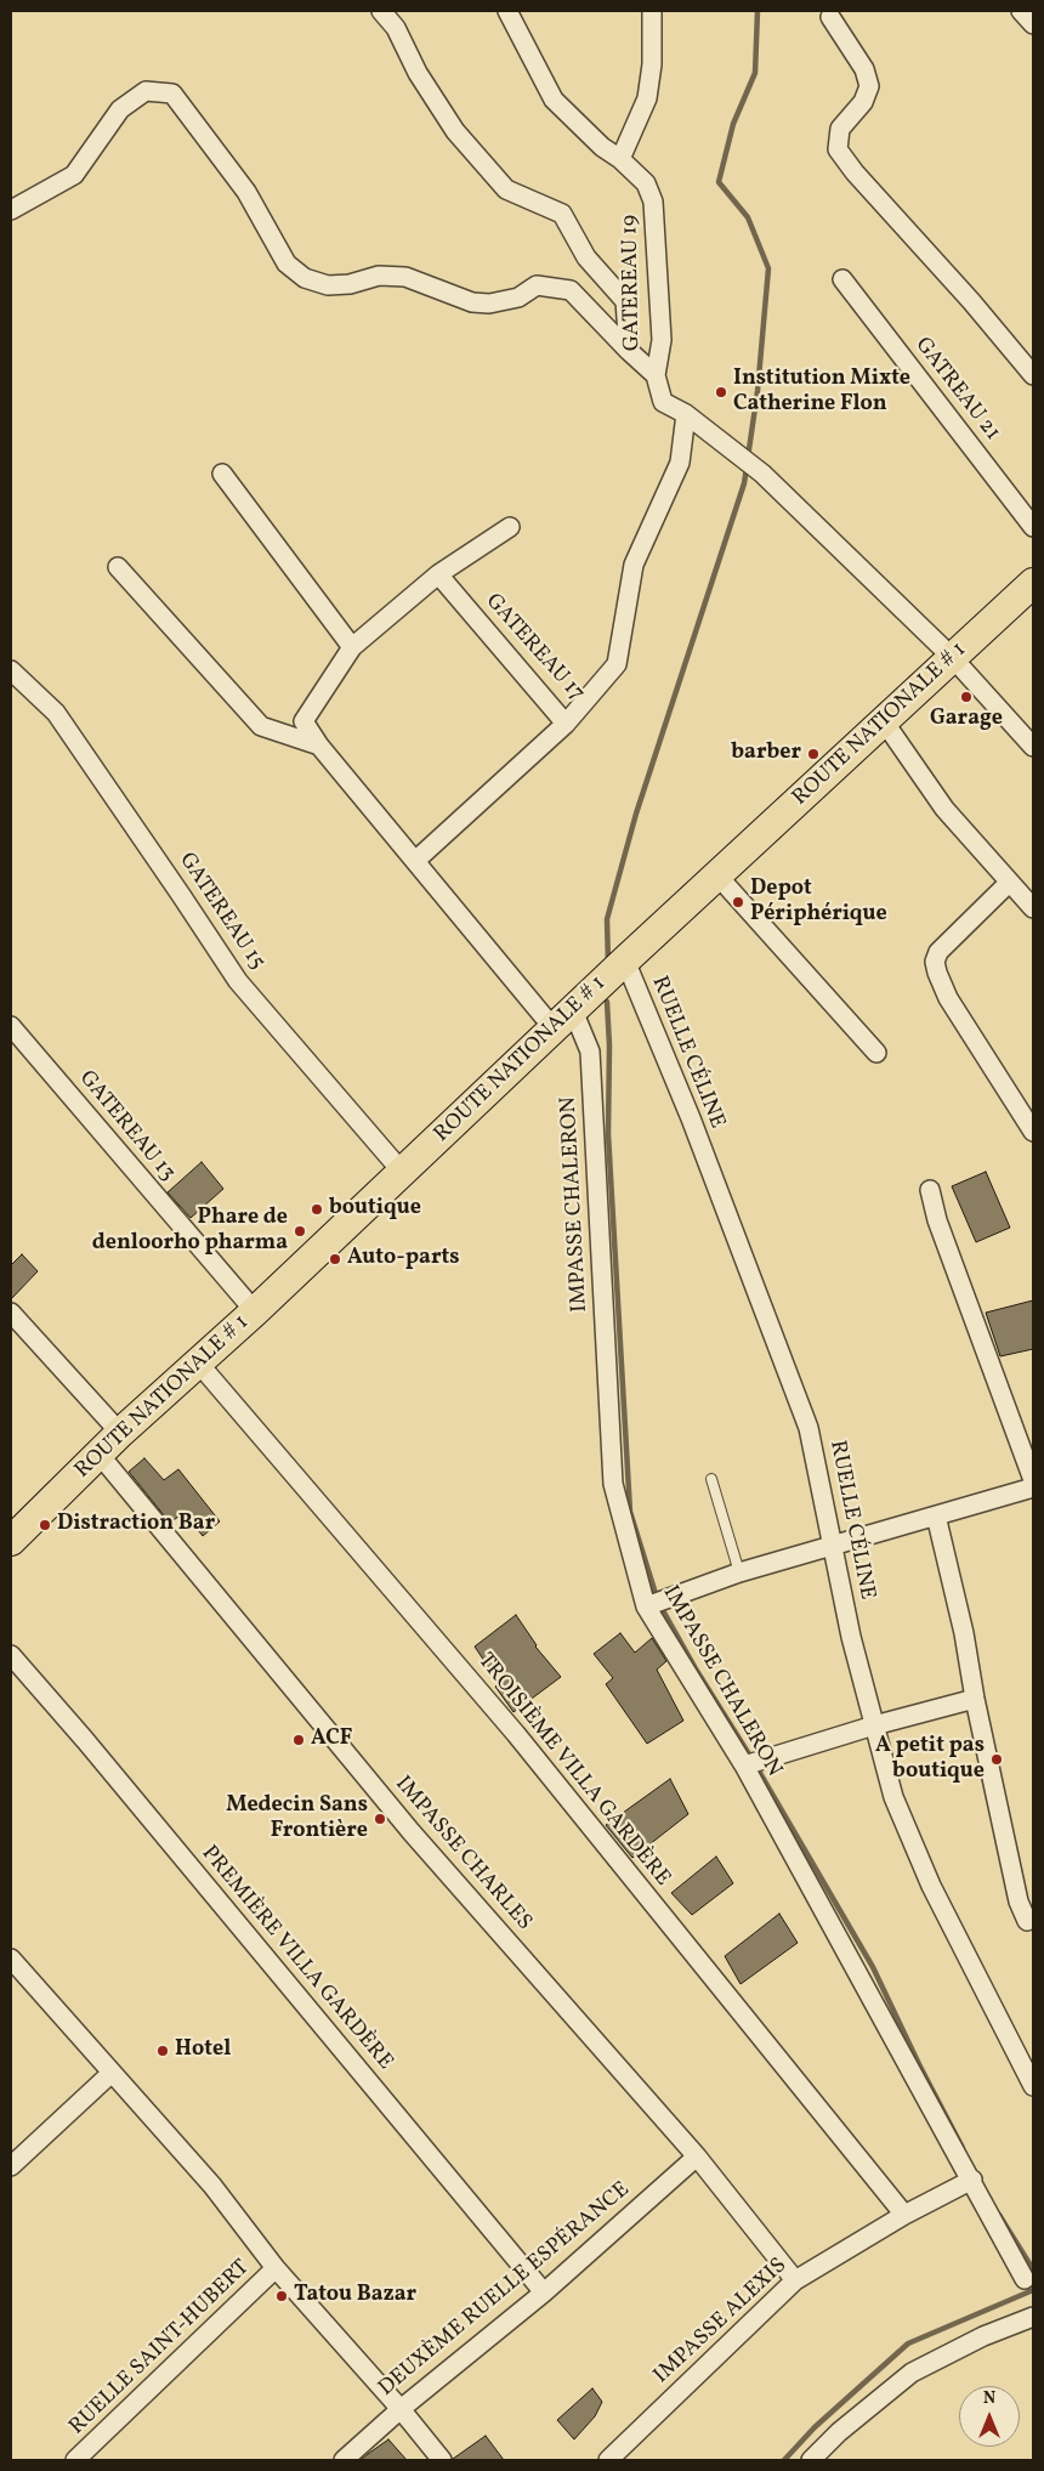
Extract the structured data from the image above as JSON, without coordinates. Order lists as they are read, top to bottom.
{
  "streets": {
    "main road": ["ROUTE NATIONALE # 1"],
    "street": [
      "GATEREAU 19",
      "GATREAU 21",
      "GATEREAU 17",
      "GATEREAU 15",
      "RUELLE CÉLINE",
      "GATEREAU 13",
      "IMPASSE CHALERON",
      "TROISIÈME VILLA GARDÈRE",
      "IMPASSE CHARLES",
      "PREMIÈRE VILLA GARDÈRE",
      "DEUXÈME RUELLE ESPÉRANCE",
      "IMPASSE ALEXIS",
      "RUELLE SAINT-HUBERT"
    ]
  },
  "crossings": [
    ["GATEREAU 19", "GATEREAU 17"],
    ["GATEREAU 19", "ROUTE NATIONALE # 1"],
    ["ROUTE NATIONALE # 1", "GATEREAU 15"],
    ["ROUTE NATIONALE # 1", "RUELLE CÉLINE"],
    ["ROUTE NATIONALE # 1", "GATEREAU 13"],
    ["ROUTE NATIONALE # 1", "IMPASSE CHALERON"],
    ["ROUTE NATIONALE # 1", "TROISIÈME VILLA GARDÈRE"],
    ["ROUTE NATIONALE # 1", "IMPASSE CHARLES"],
    ["IMPASSE CHALERON", "IMPASSE ALEXIS"],
    ["TROISIÈME VILLA GARDÈRE", "IMPASSE ALEXIS"],
    ["IMPASSE CHARLES", "DEUXÈME RUELLE ESPÉRANCE"],
    ["IMPASSE CHARLES", "IMPASSE ALEXIS"],
    ["PREMIÈRE VILLA GARDÈRE", "DEUXÈME RUELLE ESPÉRANCE"]
  ],
  "places": [
    "Institution Mixte Catherine Flon",
    "Garage",
    "barber",
    "Depot Périphérique",
    "boutique",
    "Phare de denloorho pharma",
    "Auto-parts",
    "Distraction Bar",
    "ACF",
    "A petit pas boutique",
    "Medecin Sans Frontière",
    "Hotel",
    "Tatou Bazar"
  ],
  "north": "top"
}
